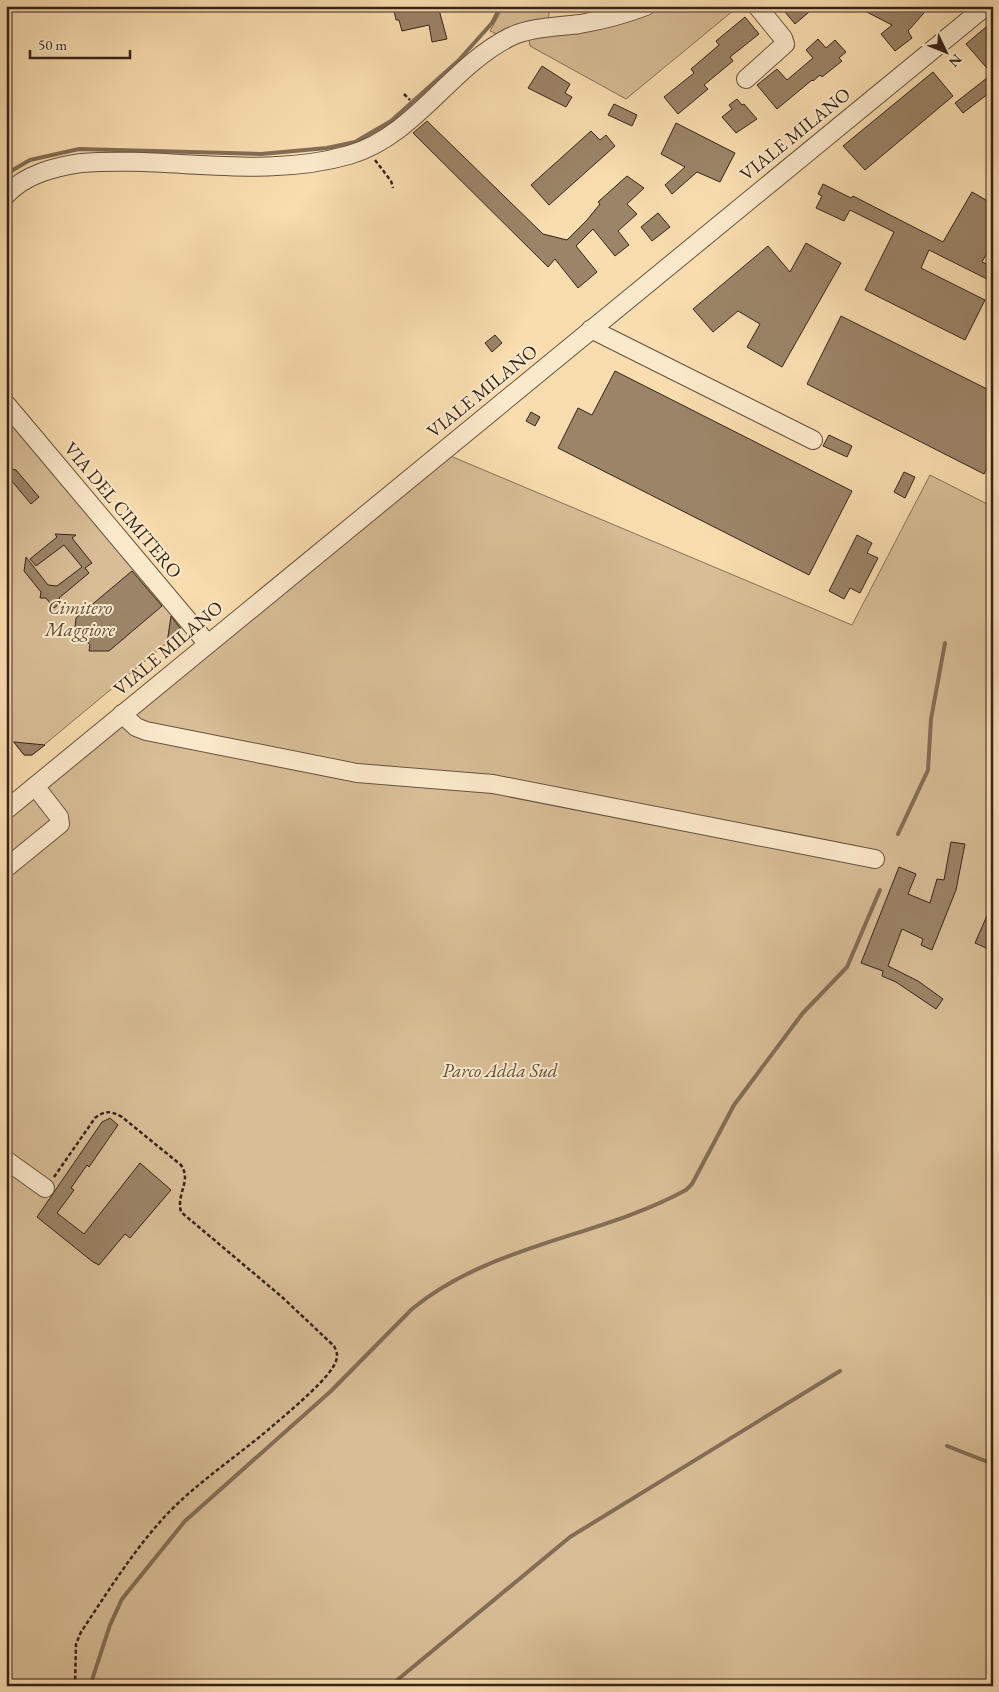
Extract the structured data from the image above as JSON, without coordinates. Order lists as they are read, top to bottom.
{
  "streets": {
    "street": ["VIALE MILANO", "VIA DEL CIMITERO"]
  },
  "crossings": [
    ["VIALE MILANO", "VIA DEL CIMITERO"]
  ],
  "parks": ["Cimitero Maggiore", "Parco Adda Sud"],
  "scale_bar": "50 m",
  "north": "bottom right"
}
